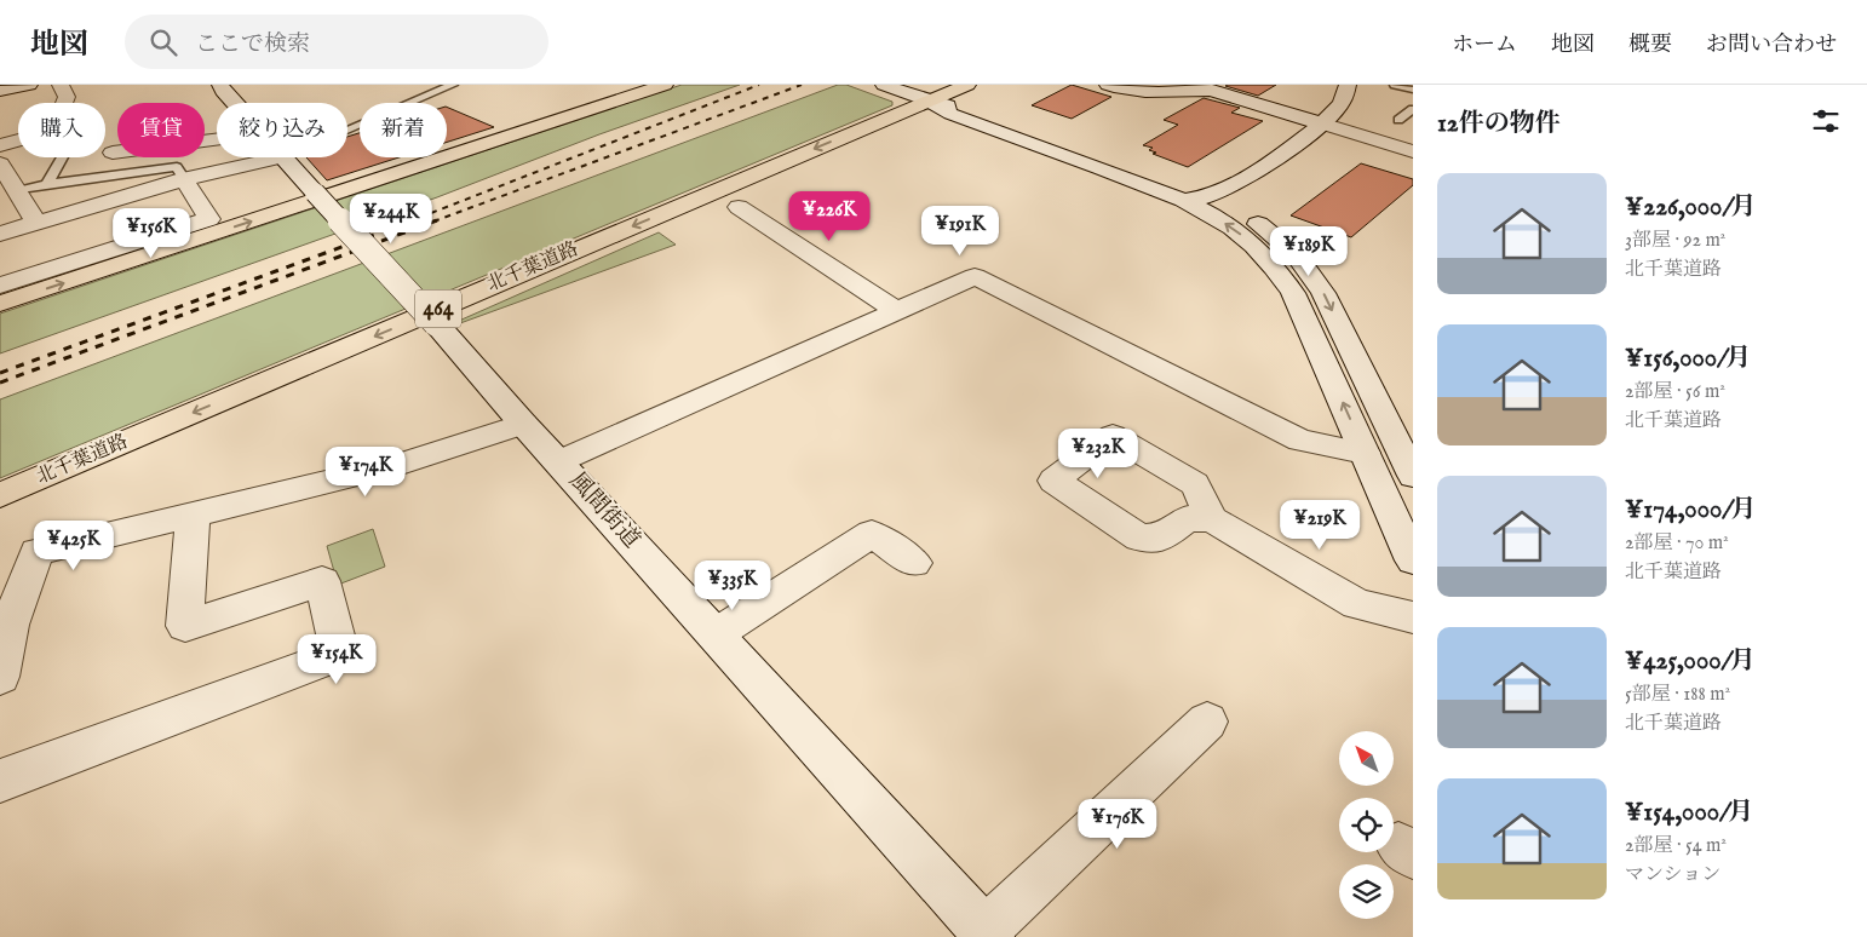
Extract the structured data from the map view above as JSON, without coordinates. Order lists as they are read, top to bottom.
{
  "streets": {
    "highway": ["北千葉道路", "464"],
    "street": ["風間街道"]
  },
  "north": "top left",
  "page": {
    "header": "地図",
    "search": "ここで検索",
    "nav": [
      "ホーム",
      "地図",
      "概要",
      "お問い合わせ"
    ],
    "heading": "12件の物件",
    "chip": [
      "購入",
      "賃貸",
      "絞り込み",
      "新着"
    ],
    "list": [
      {
        "name": "¥226,000/月",
        "note": "3部屋 · 92 m² · 北千葉道路"
      },
      {
        "name": "¥156,000/月",
        "note": "2部屋 · 56 m² · 北千葉道路"
      },
      {
        "name": "¥174,000/月",
        "note": "2部屋 · 70 m² · 北千葉道路"
      },
      {
        "name": "¥425,000/月",
        "note": "5部屋 · 188 m² · 北千葉道路"
      },
      {
        "name": "¥154,000/月",
        "note": "2部屋 · 54 m² · マンション"
      }
    ],
    "price": [
      "¥226K",
      "¥244K",
      "¥191K",
      "¥156K",
      "¥189K",
      "¥232K",
      "¥174K",
      "¥219K",
      "¥425K",
      "¥335K",
      "¥154K",
      "¥176K"
    ]
  }
}
